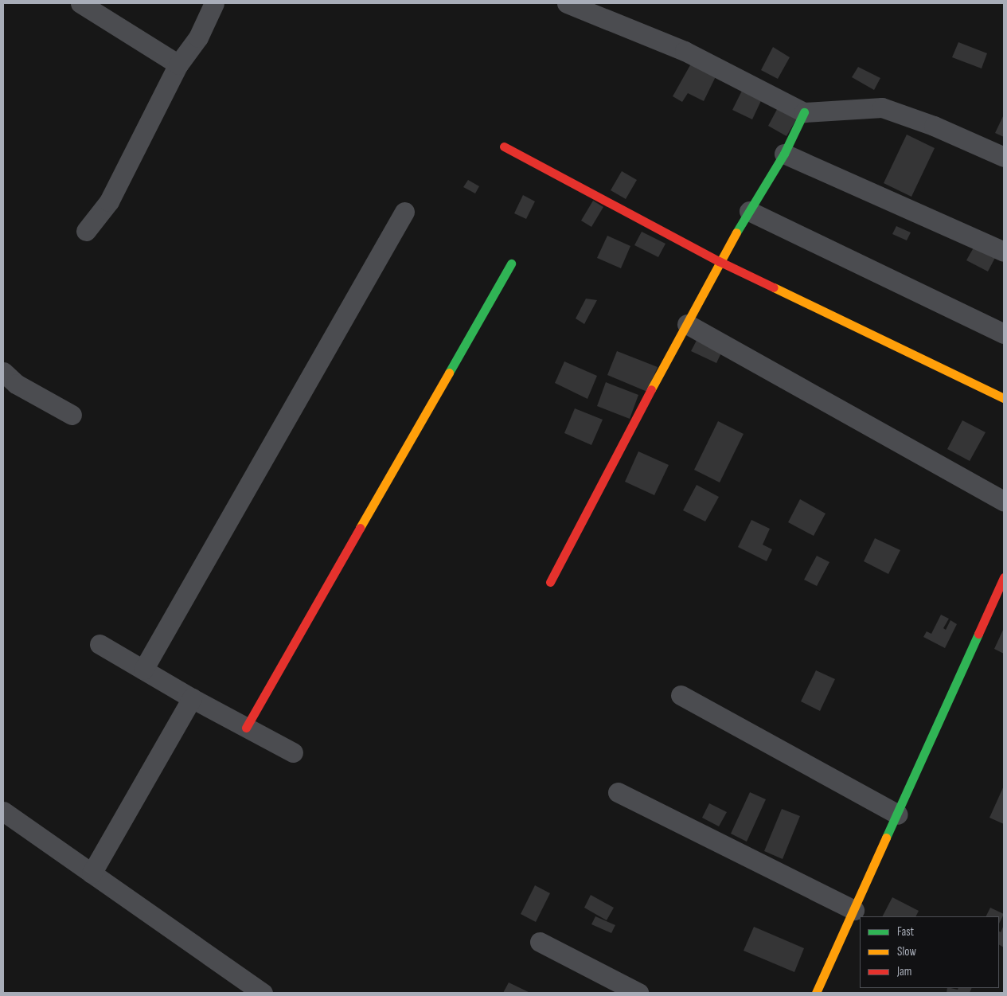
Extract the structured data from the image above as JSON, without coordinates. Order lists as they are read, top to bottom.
{
  "legend": ["Fast", "Slow", "Jam"]
}
